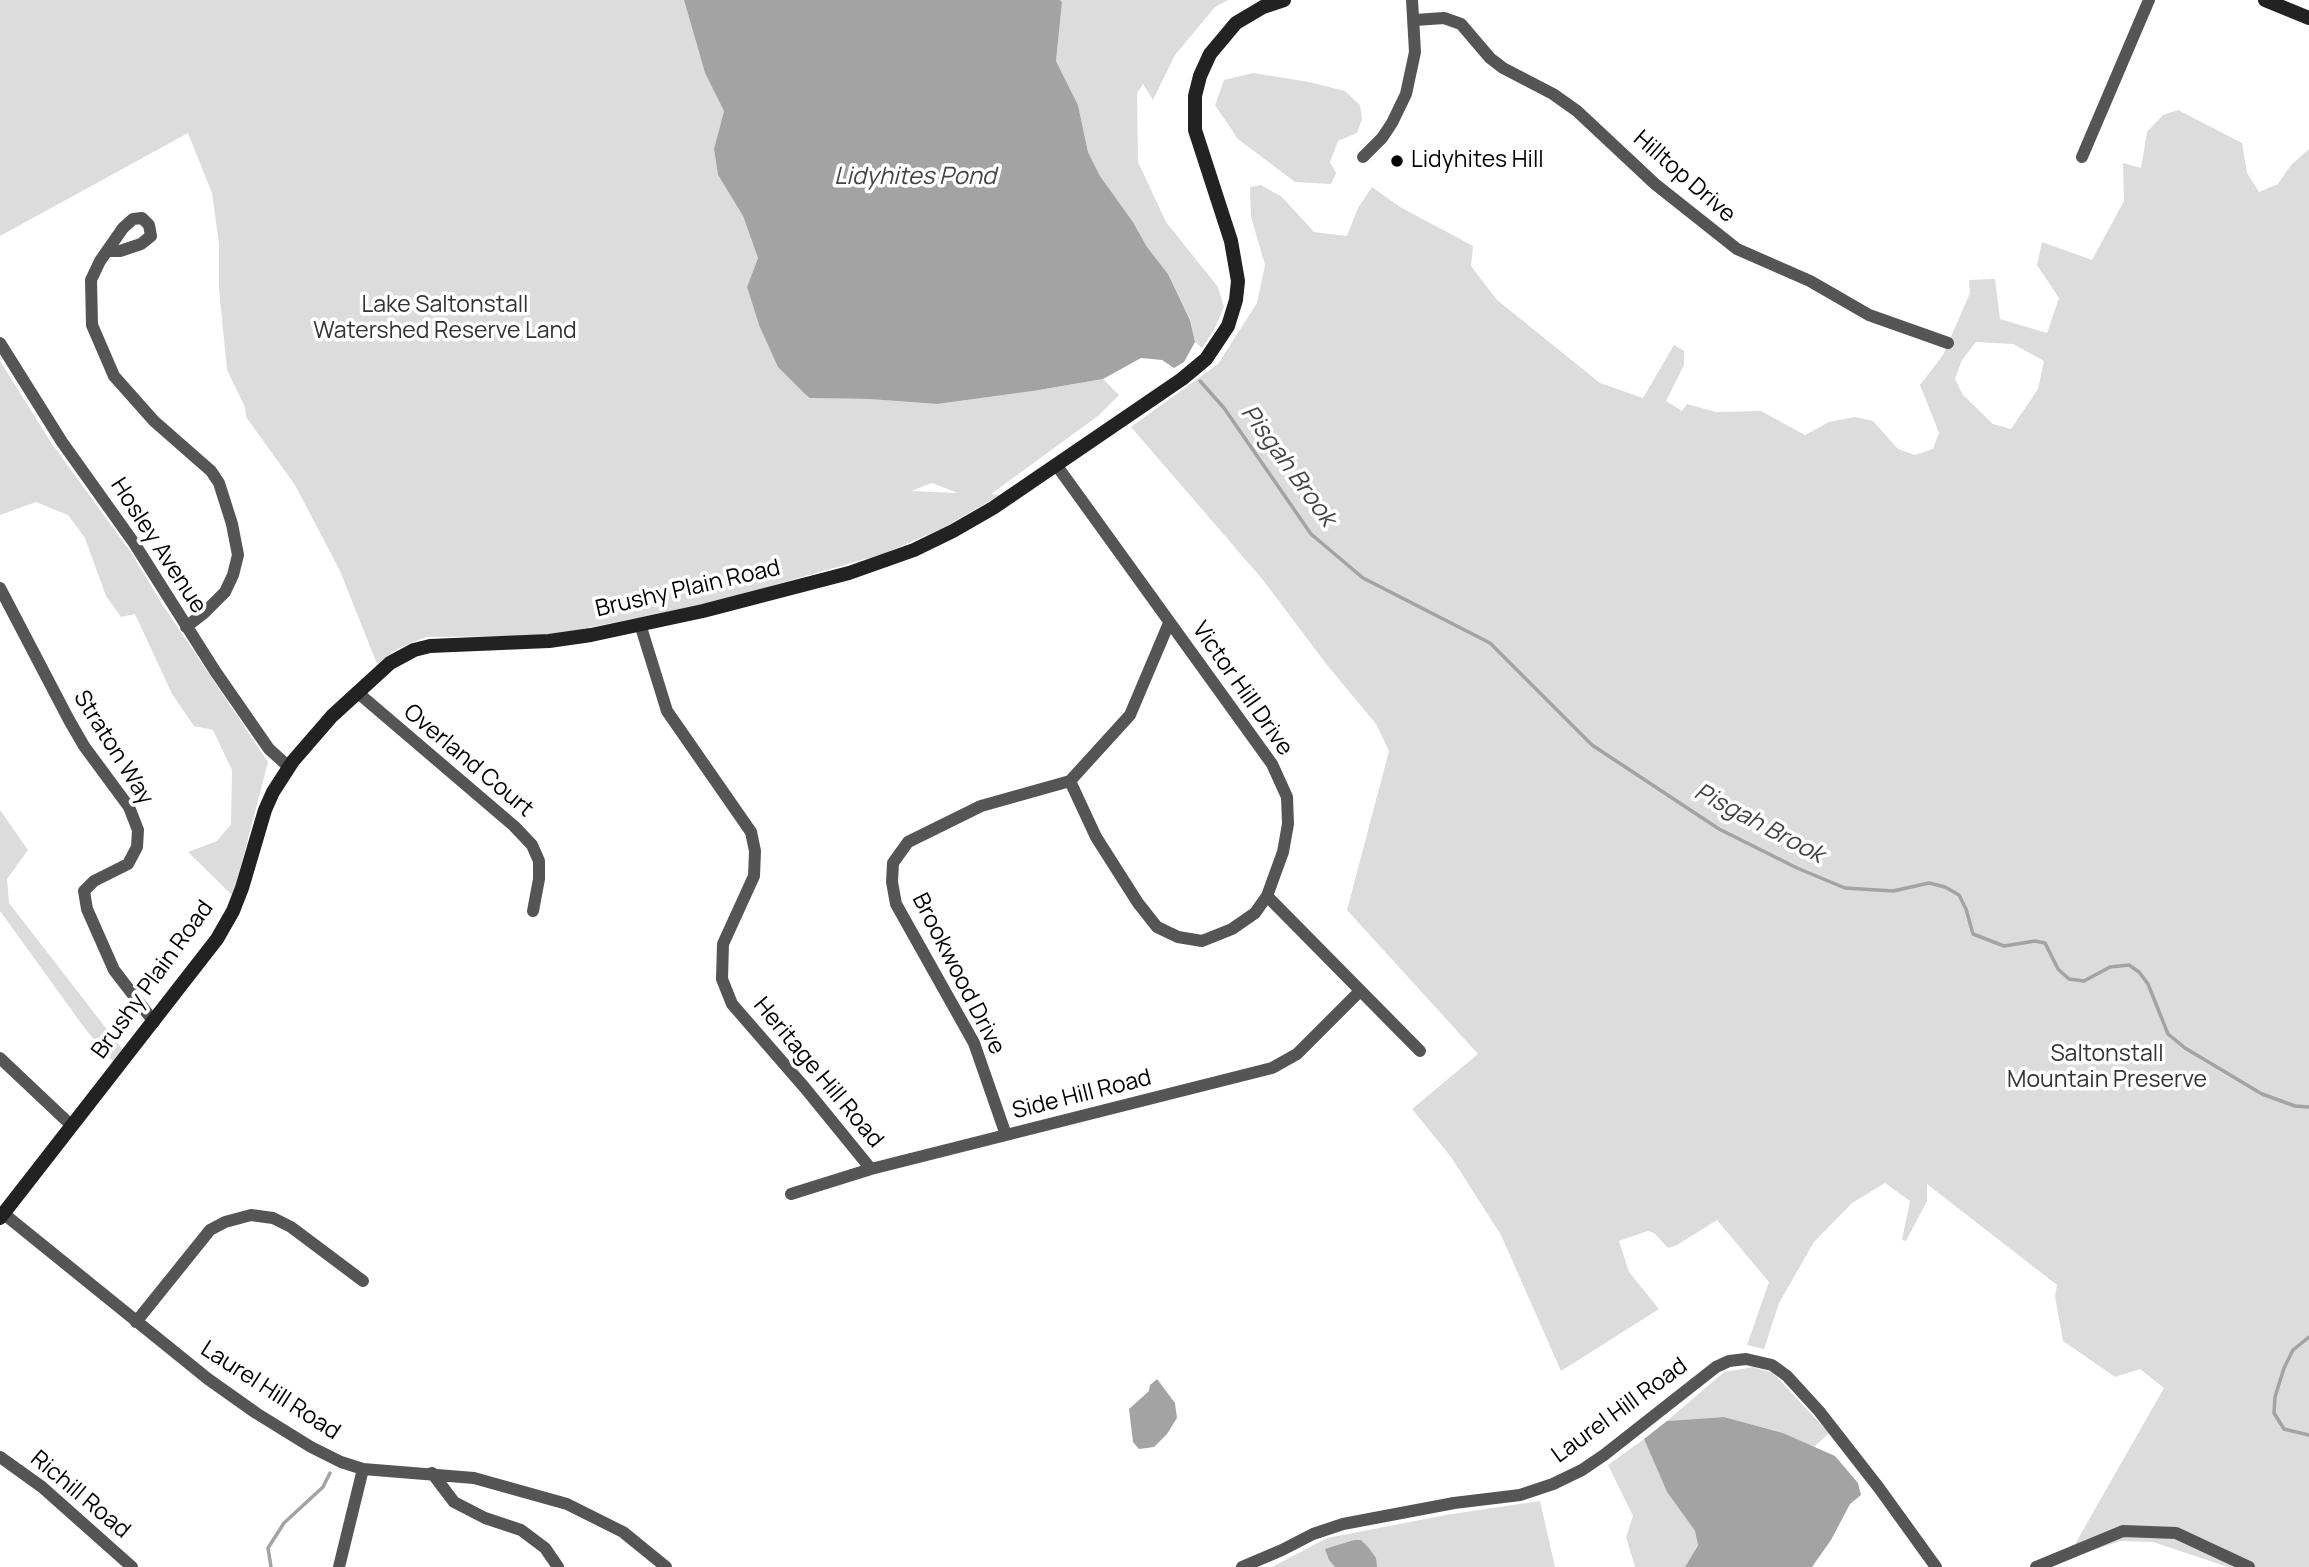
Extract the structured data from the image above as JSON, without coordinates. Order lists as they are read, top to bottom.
{
  "streets": {
    "main road": ["Brushy Plain Road"],
    "street": [
      "Hilltop Drive",
      "Hosley Avenue",
      "Victor Hill Drive",
      "Straton Way",
      "Overland Court",
      "Brookwood Drive",
      "Heritage Hill Road",
      "Side Hill Road",
      "Laurel Hill Road",
      "Richill Road"
    ]
  },
  "crossings": [
    ["Hosley Avenue", "Brushy Plain Road"],
    ["Brushy Plain Road", "Straton Way"],
    ["Brushy Plain Road", "Overland Court"],
    ["Brushy Plain Road", "Heritage Hill Road"],
    ["Brushy Plain Road", "Laurel Hill Road"],
    ["Victor Hill Drive", "Brookwood Drive"],
    ["Brookwood Drive", "Side Hill Road"],
    ["Heritage Hill Road", "Side Hill Road"]
  ],
  "water": ["Lidyhites Pond", "Pisgah Brook"],
  "parks": ["Lake Saltonstall Watershed Reserve Land", "Saltonstall Mountain Preserve"],
  "places": ["Lidyhites Hill"]
}
